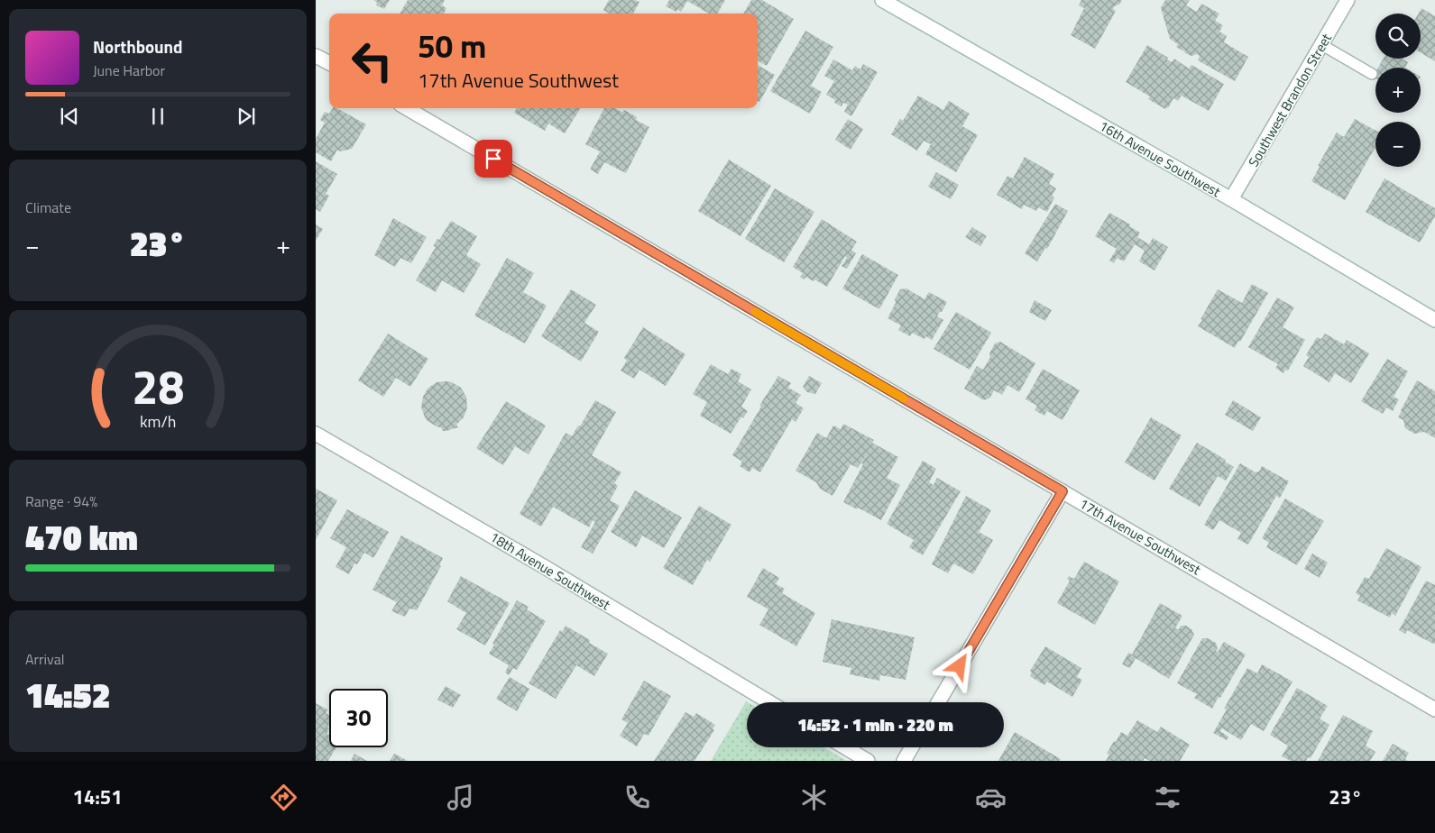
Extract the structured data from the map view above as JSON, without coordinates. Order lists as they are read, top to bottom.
{
  "streets": {
    "street": [
      "Southwest Brandon Street",
      "16th Avenue Southwest",
      "17th Avenue Southwest",
      "18th Avenue Southwest"
    ]
  },
  "crossings": [
    ["Southwest Brandon Street", "16th Avenue Southwest"]
  ],
  "page": {
    "map_buttons": ["+", "−"],
    "turn": ["50 m", "17th Avenue Southwest"],
    "song": ["Northbound", "June Harbor"],
    "tile": [
      "Climate",
      ["Range · 94%", "470 km"],
      ["Arrival", "14:52"]
    ],
    "heat": ["−", "23°", "+"],
    "limit": "30",
    "trip": "14:52 · 1 min · 220 m",
    "tabs": ["14:51", "23°"],
    "gauge": ["28", "km/h"]
  }
}
